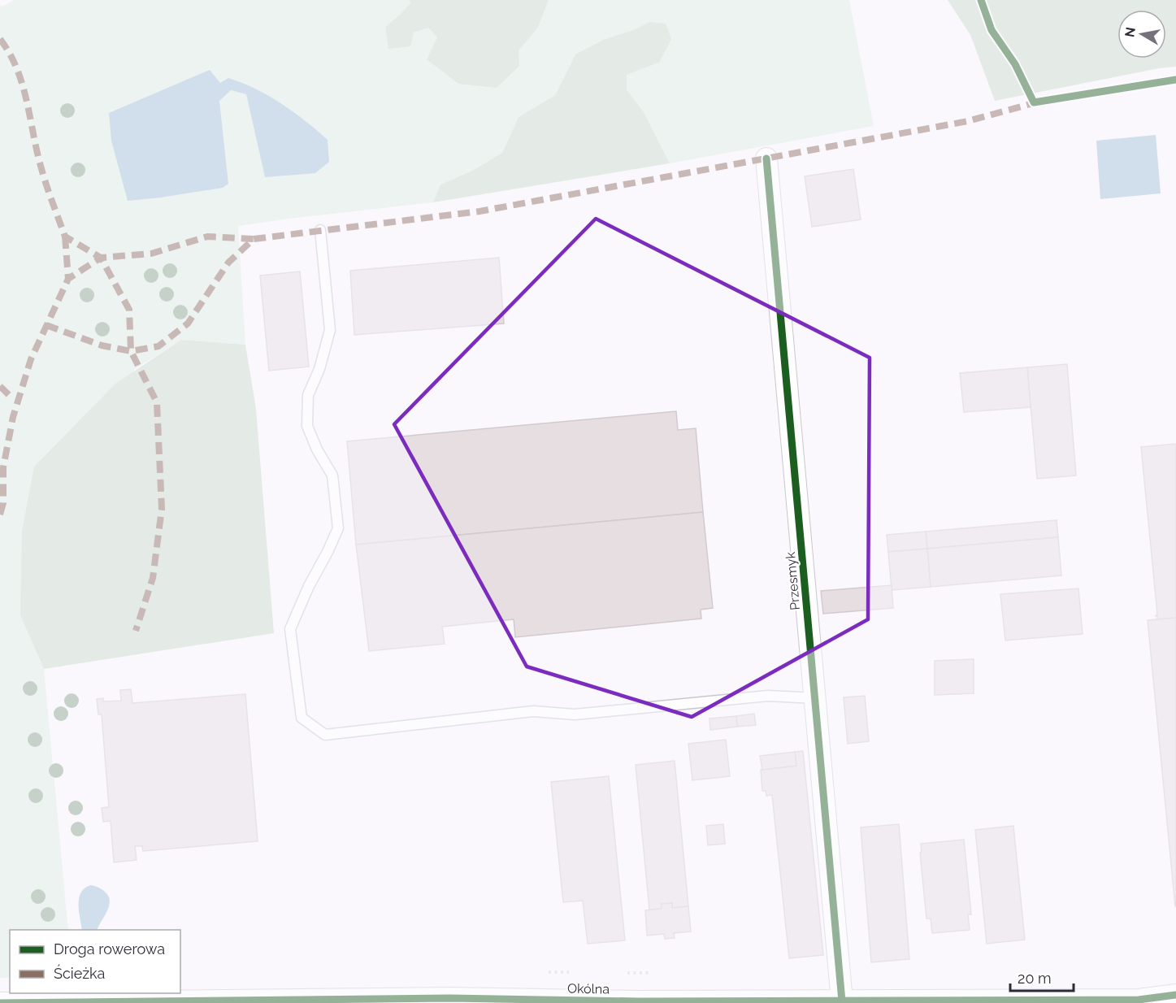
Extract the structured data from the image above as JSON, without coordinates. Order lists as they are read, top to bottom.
{
  "streets": {
    "street": ["Przesmyk", "Okólna"]
  },
  "crossings": [
    ["Przesmyk", "Okólna"]
  ],
  "legend": ["Droga rowerowa", "Ścieżka"],
  "scale_bar": "20 m",
  "north": "left"
}
